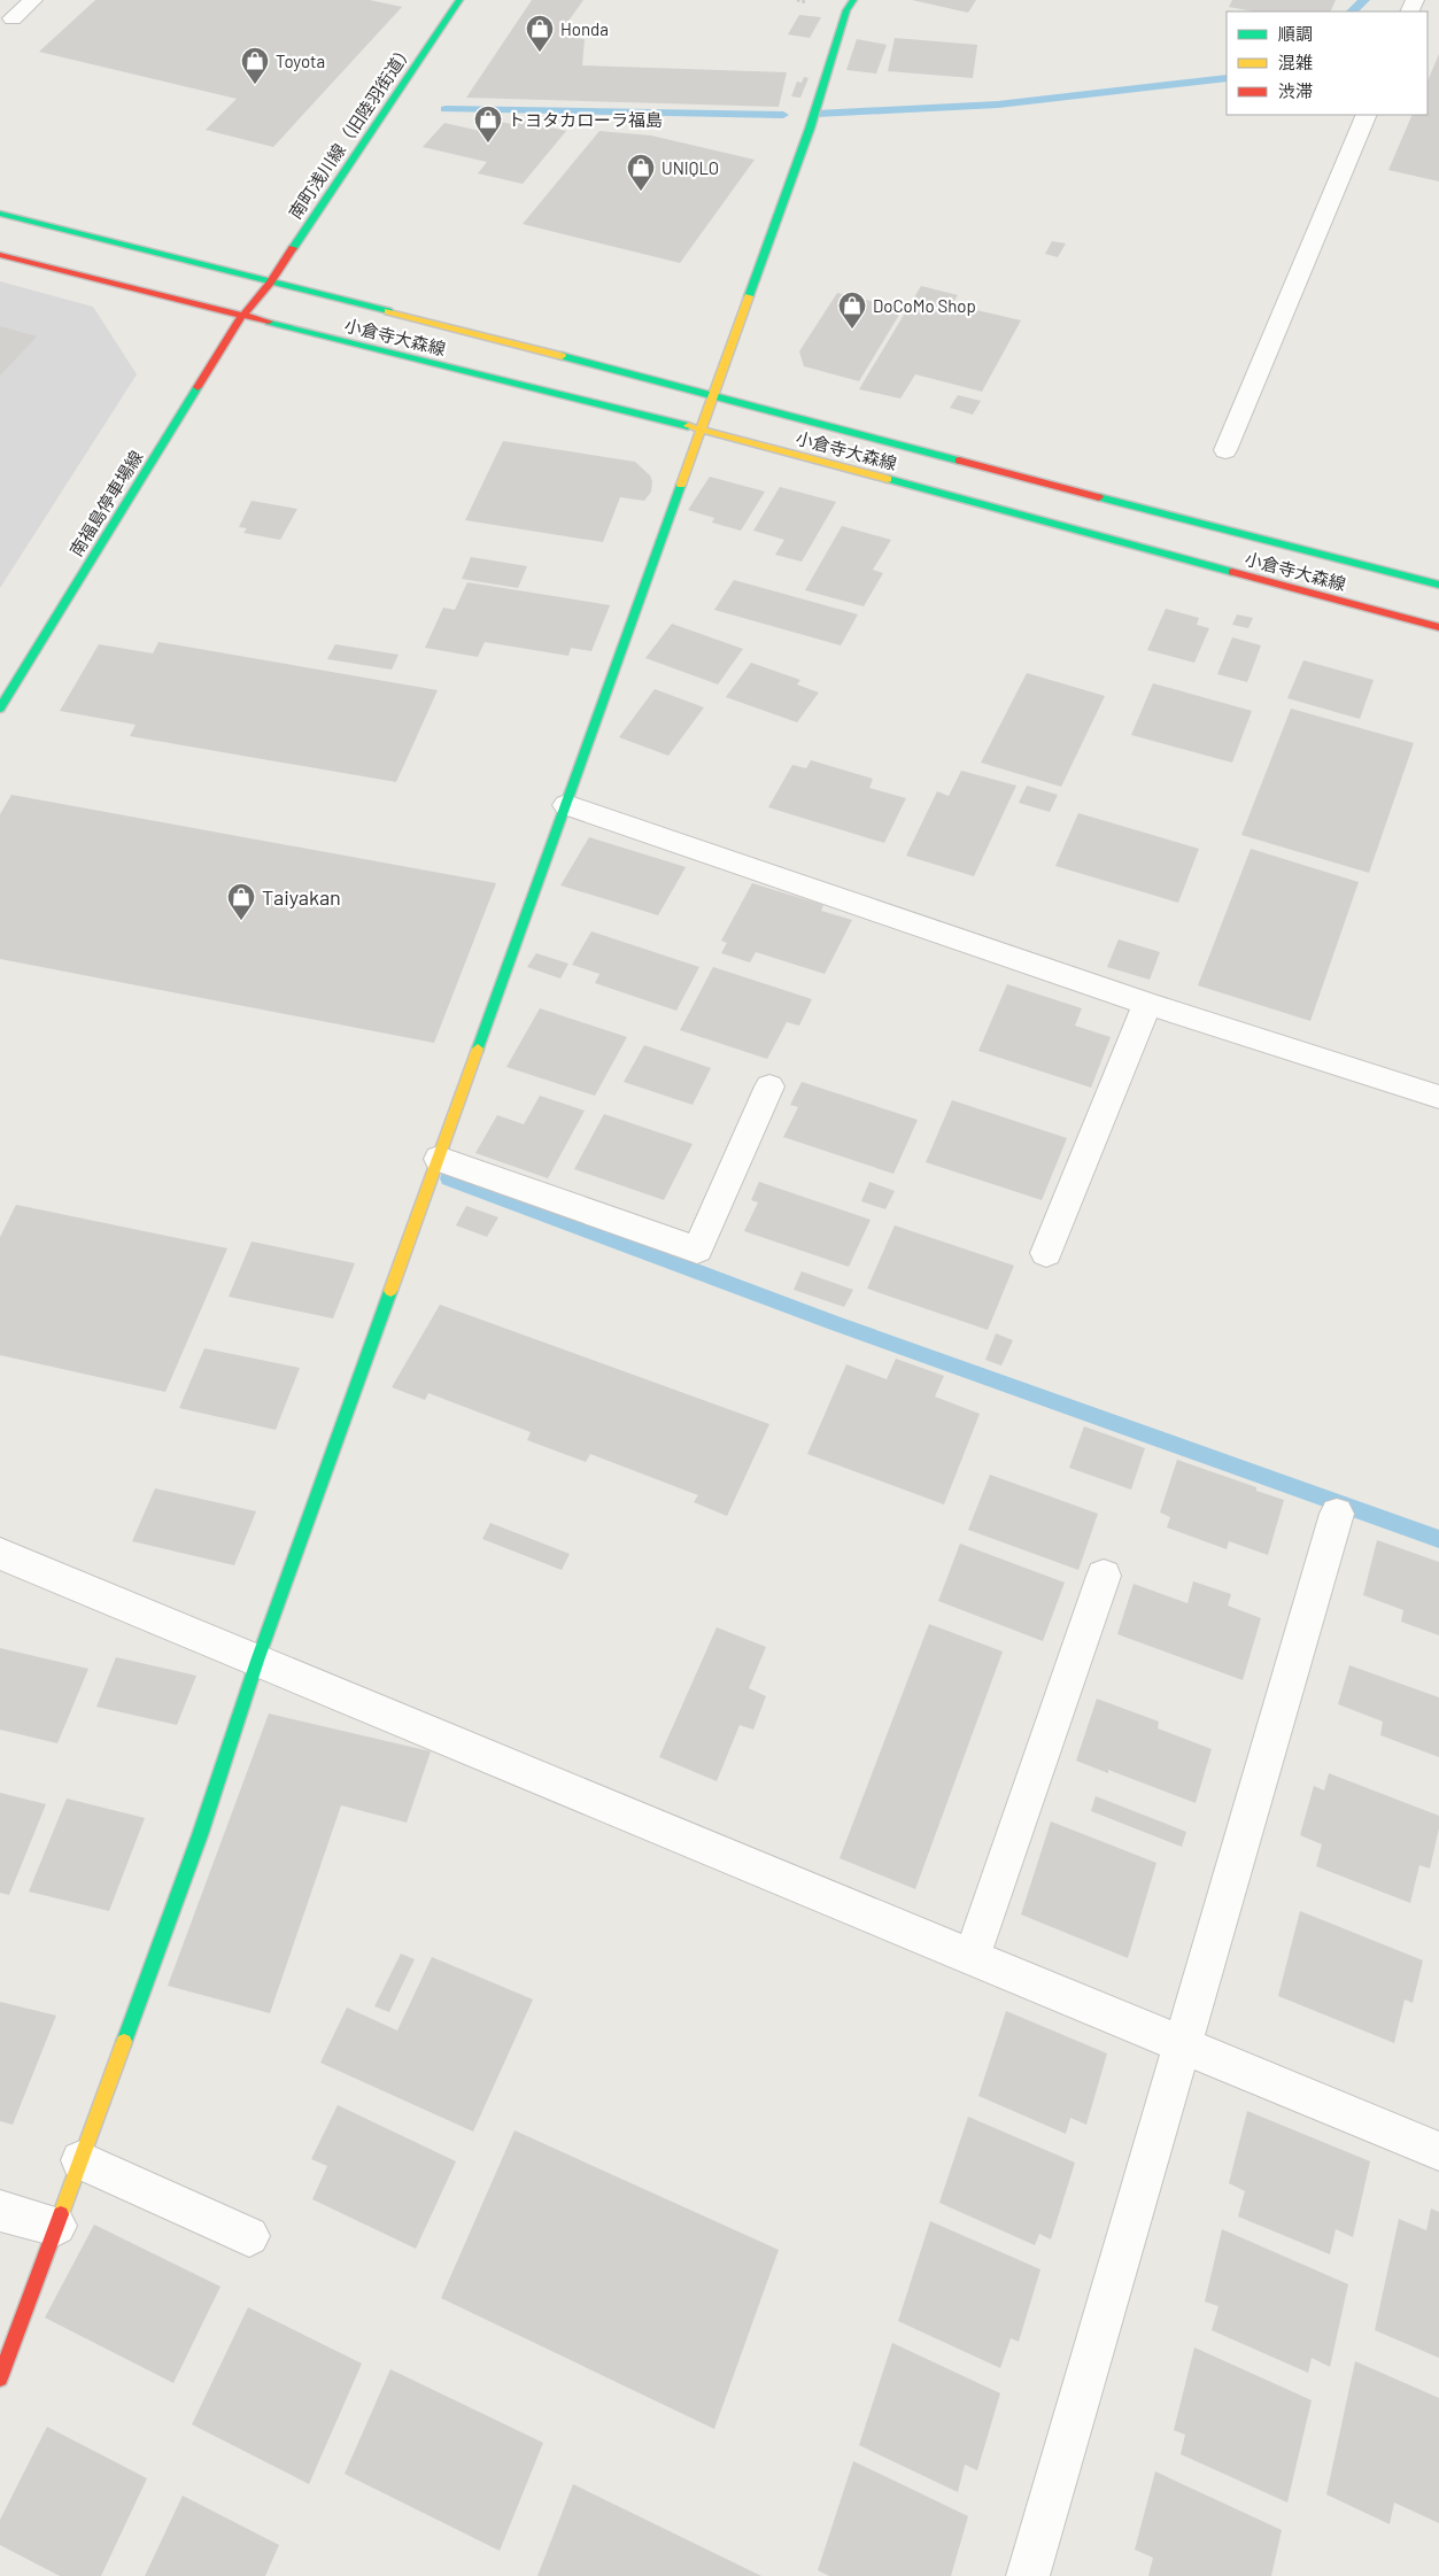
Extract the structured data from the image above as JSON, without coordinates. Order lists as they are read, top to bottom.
{
  "streets": {
    "street": ["南町浅川線（旧陸羽街道）", "小倉寺大森線", "南福島停車場線"]
  },
  "crossings": [
    ["南町浅川線（旧陸羽街道）", "南福島停車場線"],
    ["小倉寺大森線", "南福島停車場線"]
  ],
  "places": {
    "shop": [
      "Honda",
      "Toyota",
      "トヨタカローラ福島",
      "UNIQLO",
      "DoCoMo Shop",
      "Taiyakan"
    ]
  },
  "legend": ["順調", "混雑", "渋滞"]
}
